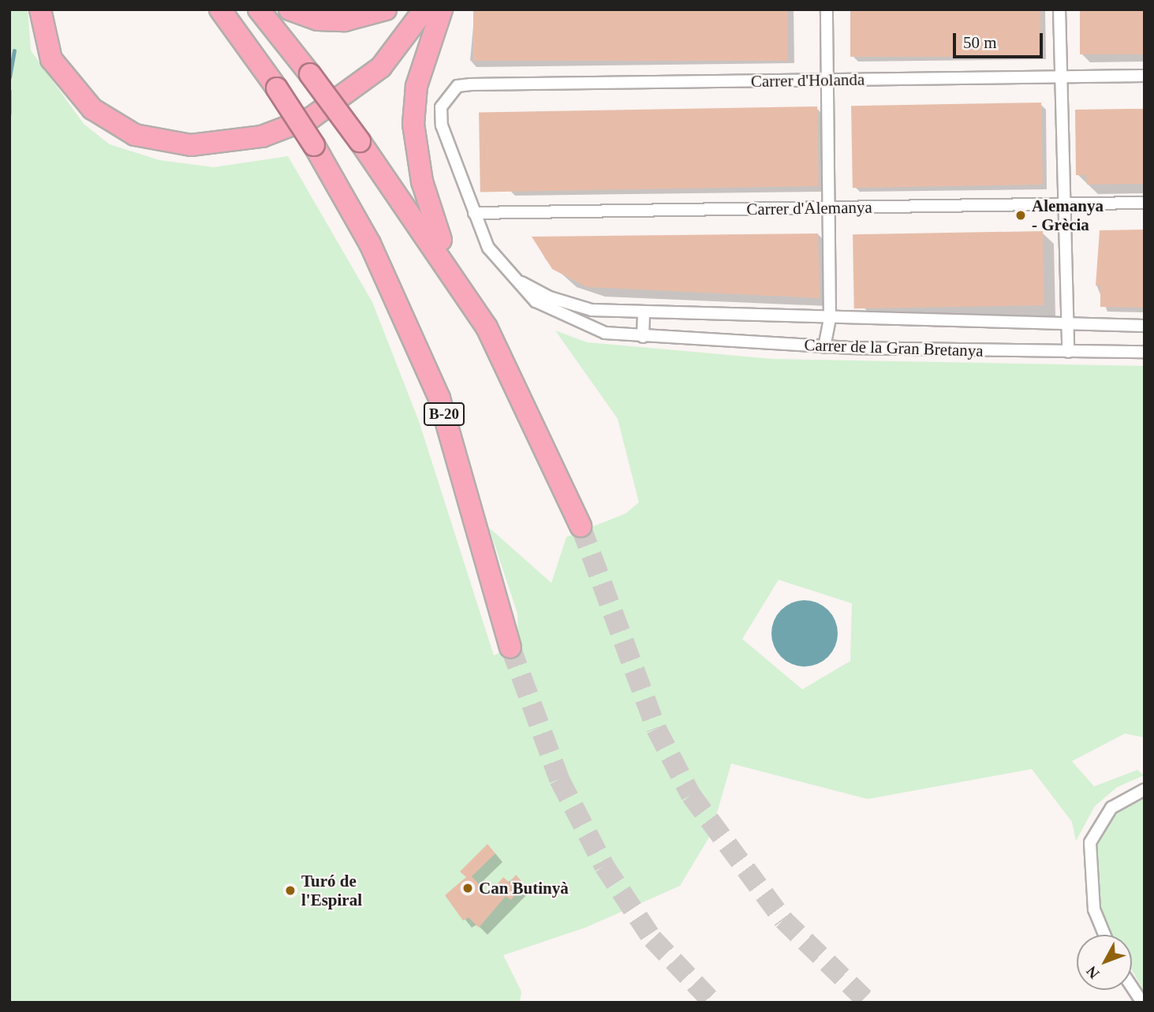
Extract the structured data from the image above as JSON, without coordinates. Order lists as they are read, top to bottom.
{
  "streets": {
    "highway": ["B-20"],
    "street": ["Carrer d'Holanda", "Carrer d'Alemanya", "Carrer de la Gran Bretanya"]
  },
  "crossings": [
    ["Carrer d'Holanda", "Carrer de la Gran Bretanya"],
    ["Carrer d'Alemanya", "Carrer de la Gran Bretanya"]
  ],
  "places": ["Alemanya - Grècia", "Can Butinyà", "Turó de l'Espiral"],
  "scale_bar": "50 m",
  "north": "bottom left"
}
